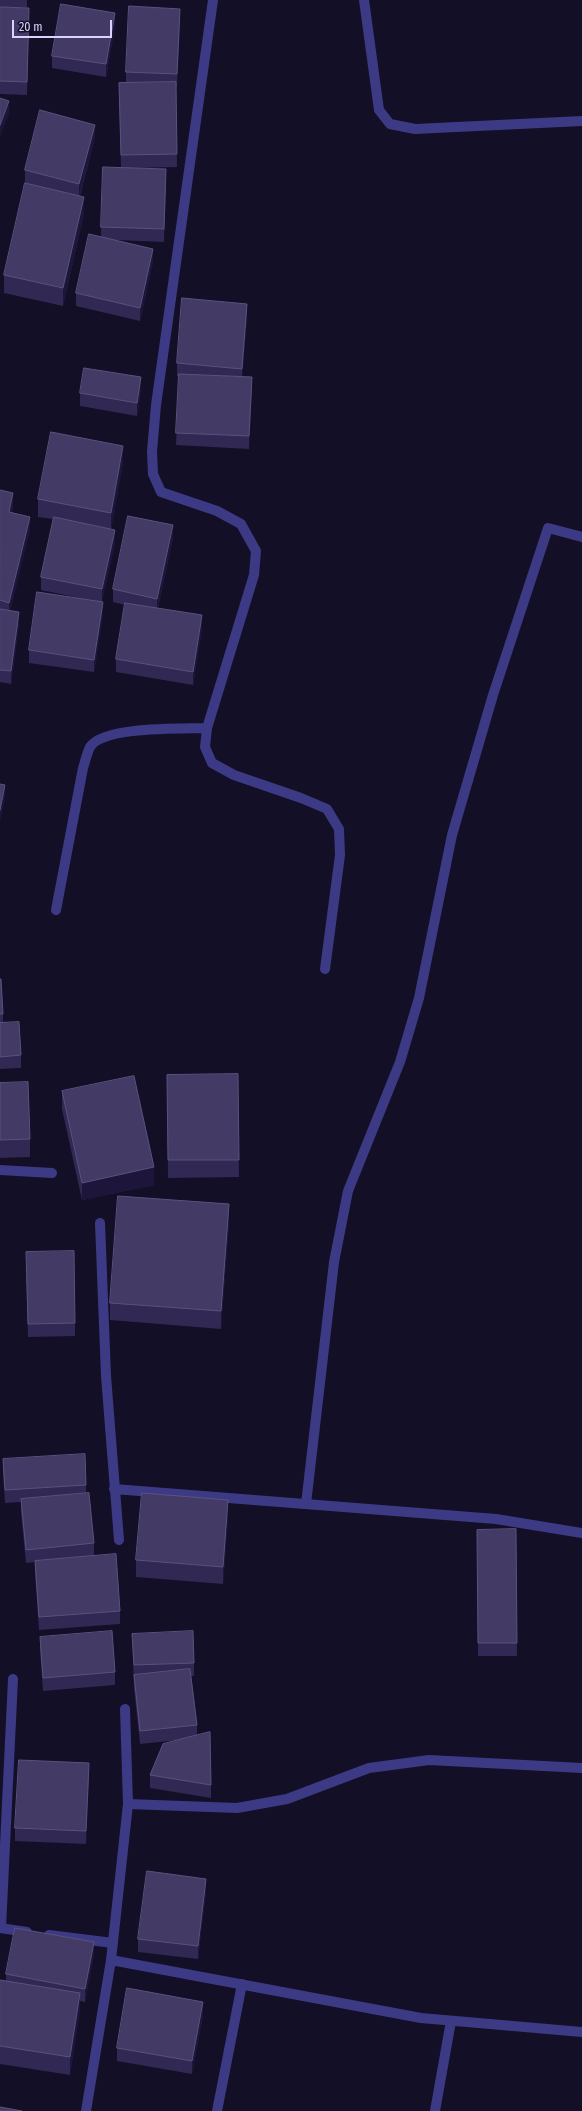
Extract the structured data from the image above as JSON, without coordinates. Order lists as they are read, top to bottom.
{
  "scale_bar": "20 m"
}
